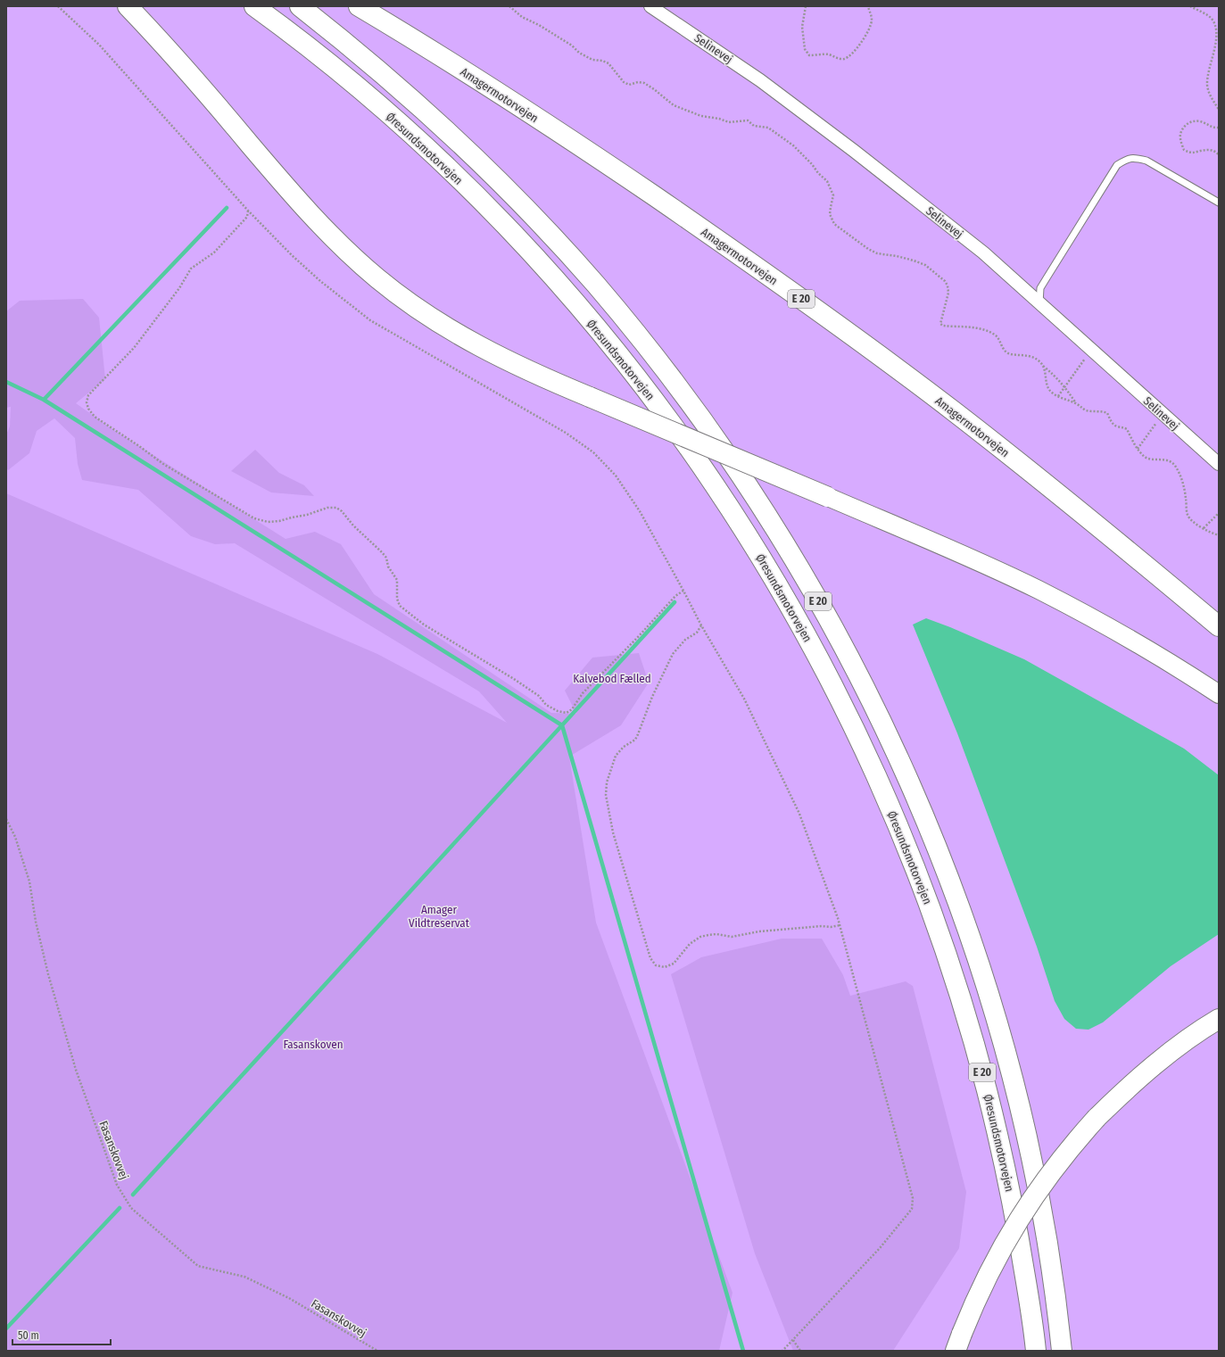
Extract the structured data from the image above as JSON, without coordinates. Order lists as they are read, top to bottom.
{
  "streets": {
    "highway": ["Amagermotorvejen", "Øresundsmotorvejen", "E 20"],
    "street": ["Selinevej"],
    "path": ["Fasanskovvej"]
  },
  "parks": ["Kalvebod Fælled", "Amager Vildtreservat", "Fasanskoven"],
  "scale_bar": "50 m"
}
